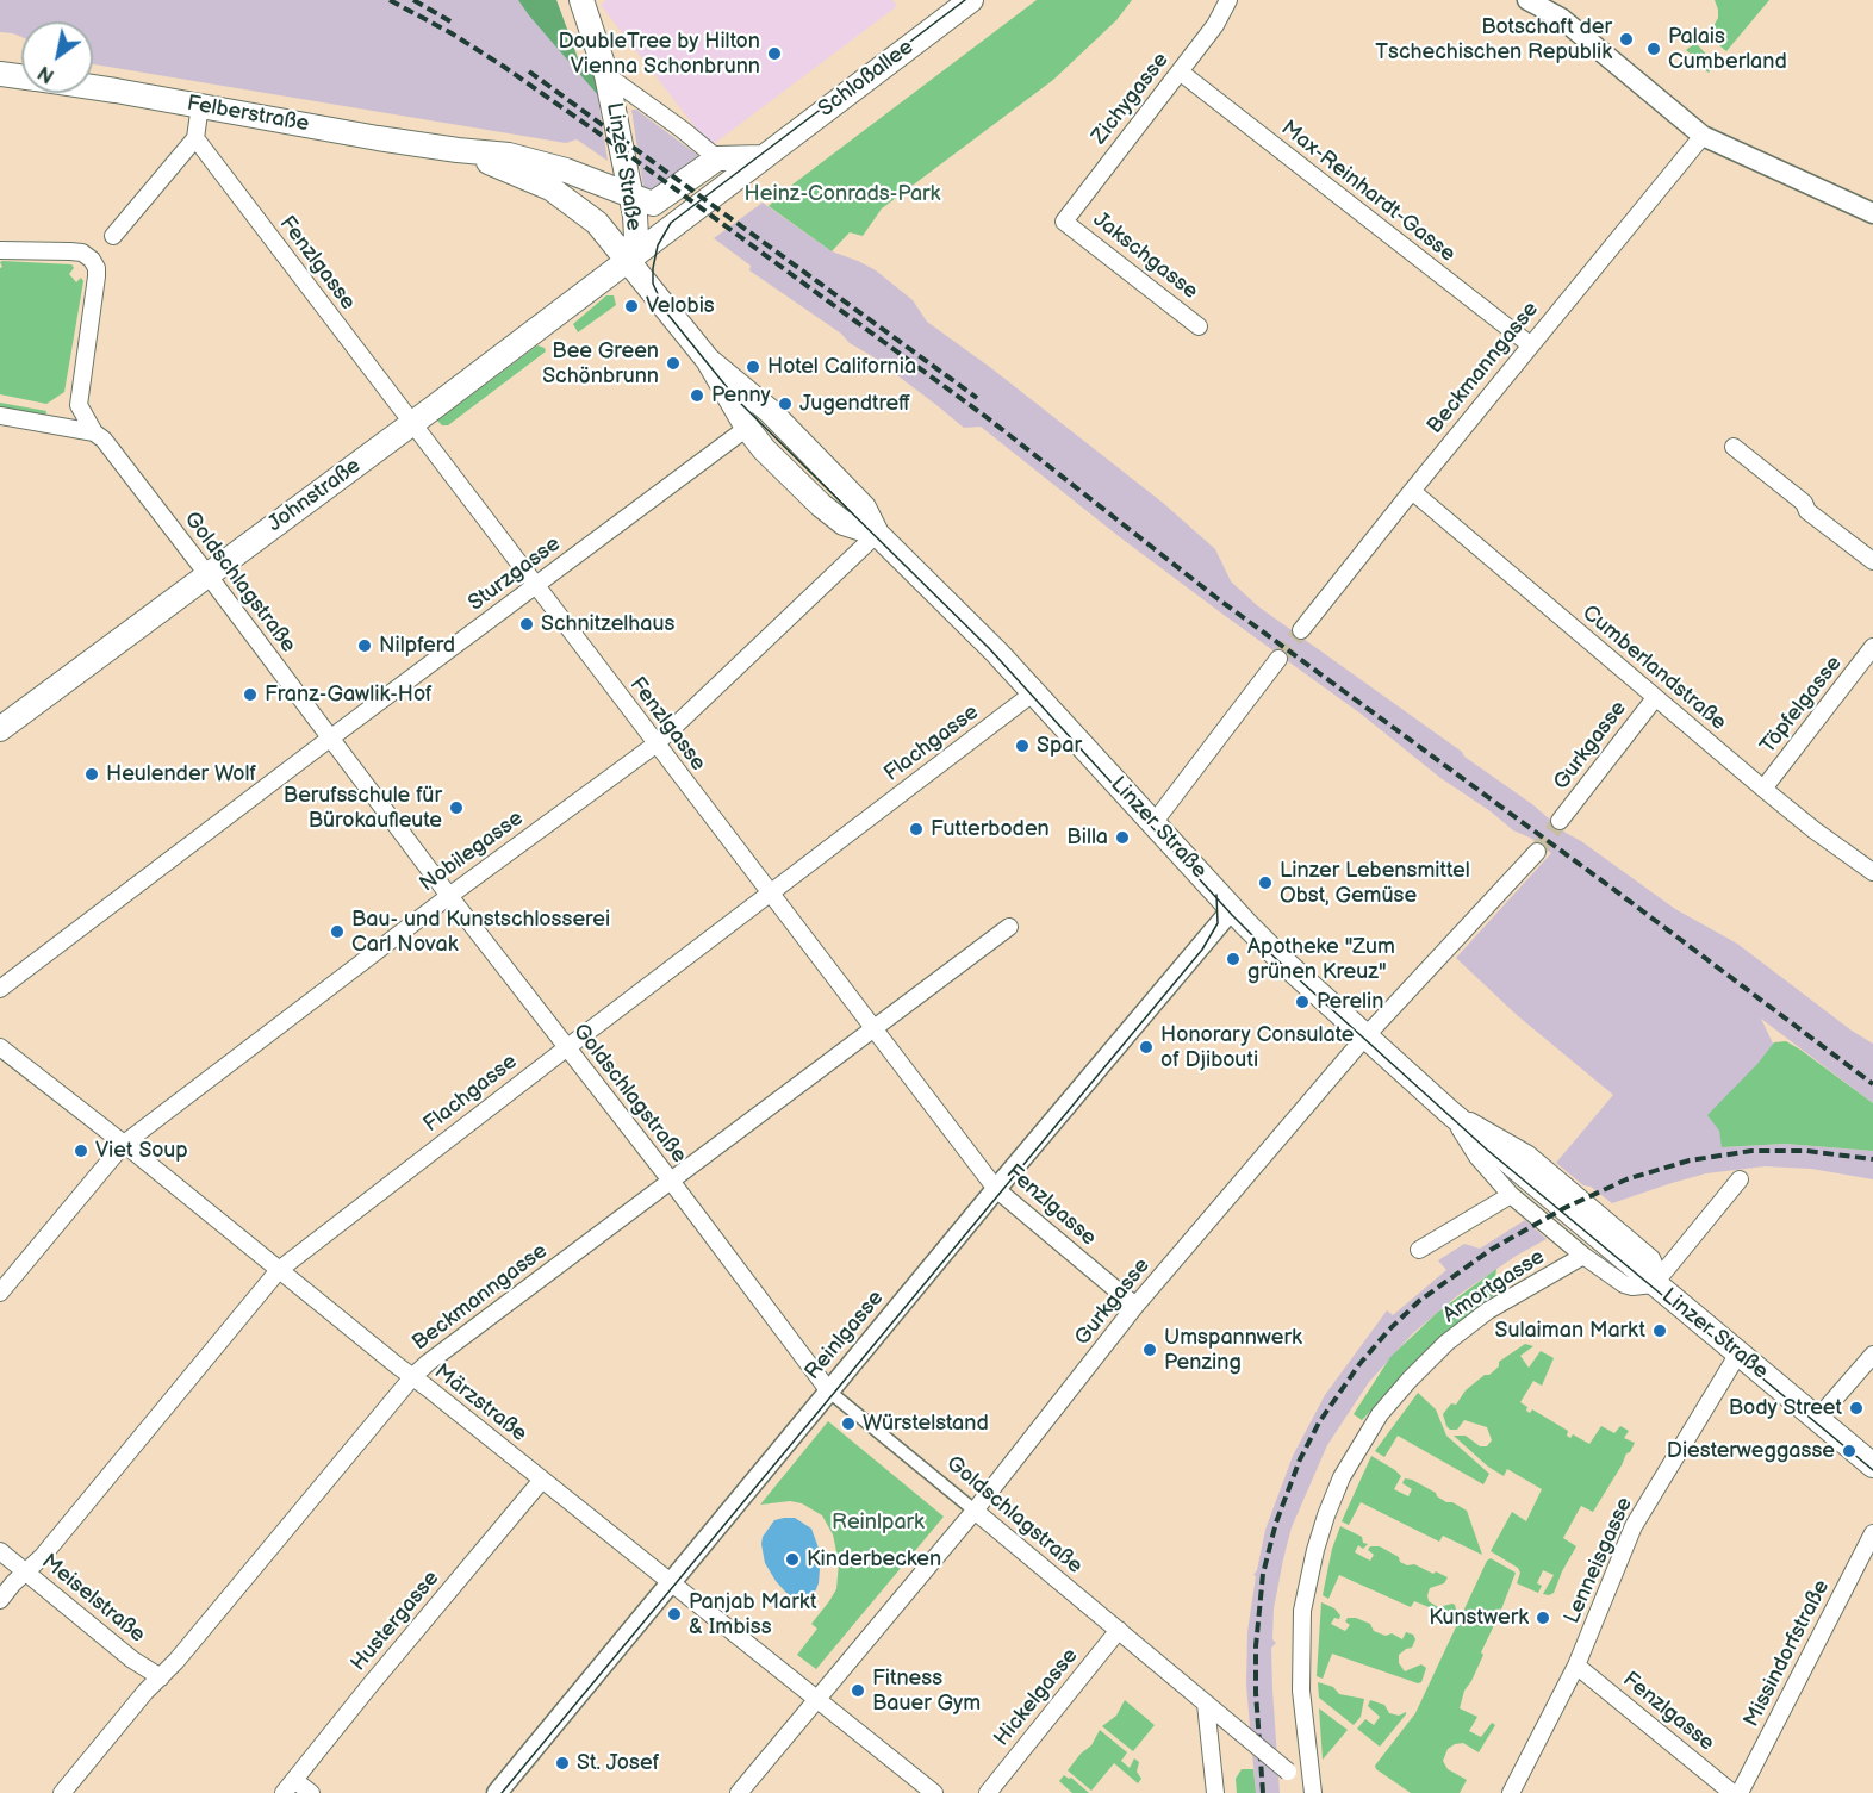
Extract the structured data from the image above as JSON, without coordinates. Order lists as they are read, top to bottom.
{
  "streets": {
    "main road": [
      "Schloßallee",
      "Felberstraße",
      "Linzer Straße",
      "Johnstraße"
    ],
    "street": [
      "Zichygasse",
      "Max-Reinhardt-Gasse",
      "Jakschgasse",
      "Fenzlgasse",
      "Beckmanngasse",
      "Sturzgasse",
      "Goldschlagstraße",
      "Cumberlandstraße",
      "Töpfelgasse",
      "Flachgasse",
      "Gurkgasse",
      "Nobilegasse",
      "Amortgasse",
      "Reinlgasse",
      "Märzstraße",
      "Lenneisgasse",
      "Meiselstraße",
      "Hustergasse",
      "Missindorfstraße",
      "Hickelgasse"
    ]
  },
  "crossings": [
    ["Schloßallee", "Felberstraße"],
    ["Schloßallee", "Linzer Straße"],
    ["Schloßallee", "Johnstraße"],
    ["Zichygasse", "Max-Reinhardt-Gasse"],
    ["Zichygasse", "Jakschgasse"],
    ["Felberstraße", "Linzer Straße"],
    ["Felberstraße", "Johnstraße"],
    ["Linzer Straße", "Johnstraße"],
    ["Linzer Straße", "Sturzgasse"],
    ["Linzer Straße", "Flachgasse"],
    ["Linzer Straße", "Gurkgasse"],
    ["Linzer Straße", "Nobilegasse"],
    ["Linzer Straße", "Amortgasse"],
    ["Linzer Straße", "Reinlgasse"],
    ["Linzer Straße", "Lenneisgasse"],
    ["Max-Reinhardt-Gasse", "Beckmanngasse"],
    ["Fenzlgasse", "Beckmanngasse"],
    ["Fenzlgasse", "Johnstraße"],
    ["Fenzlgasse", "Sturzgasse"],
    ["Fenzlgasse", "Flachgasse"],
    ["Fenzlgasse", "Gurkgasse"],
    ["Fenzlgasse", "Nobilegasse"],
    ["Fenzlgasse", "Reinlgasse"],
    ["Fenzlgasse", "Lenneisgasse"],
    ["Beckmanngasse", "Goldschlagstraße"],
    ["Beckmanngasse", "Cumberlandstraße"],
    ["Beckmanngasse", "Märzstraße"],
    ["Beckmanngasse", "Meiselstraße"],
    ["Johnstraße", "Goldschlagstraße"],
    ["Sturzgasse", "Goldschlagstraße"],
    ["Goldschlagstraße", "Flachgasse"],
    ["Goldschlagstraße", "Gurkgasse"],
    ["Goldschlagstraße", "Nobilegasse"],
    ["Goldschlagstraße", "Amortgasse"],
    ["Goldschlagstraße", "Reinlgasse"],
    ["Goldschlagstraße", "Hickelgasse"],
    ["Cumberlandstraße", "Töpfelgasse"],
    ["Cumberlandstraße", "Gurkgasse"],
    ["Flachgasse", "Märzstraße"],
    ["Flachgasse", "Meiselstraße"],
    ["Gurkgasse", "Märzstraße"],
    ["Nobilegasse", "Märzstraße"],
    ["Reinlgasse", "Märzstraße"],
    ["Märzstraße", "Hustergasse"]
  ],
  "parks": ["Heinz-Conrads-Park", "Reinlpark"],
  "places": [
    "Botschaft der Tschechischen Republik",
    "Palais Cumberland",
    "DoubleTree by Hilton Vienna Schonbrunn",
    "Velobis",
    "Bee Green Schönbrunn",
    "Hotel California",
    "Penny",
    "Jugendtreff",
    "Schnitzelhaus",
    "Nilpferd",
    "Franz-Gawlik-Hof",
    "Spar",
    "Heulender Wolf",
    "Berufsschule für Bürokaufleute",
    "Futterboden",
    "Billa",
    "Linzer Lebensmittel Obst, Gemüse",
    "Bau- und Kunstschlosserei Carl Novak",
    "Apotheke \"Zum grünen Kreuz\"",
    "Perelin",
    "Honorary Consulate of Djibouti",
    "Viet Soup",
    "Sulaiman Markt",
    "Umspannwerk Penzing",
    "Body Street",
    "Würstelstand",
    "Diesterweggasse",
    "Kinderbecken",
    "Panjab Markt & Imbiss",
    "Kunstwerk",
    "Fitness Bauer Gym",
    "St. Josef"
  ],
  "north": "bottom left"
}
